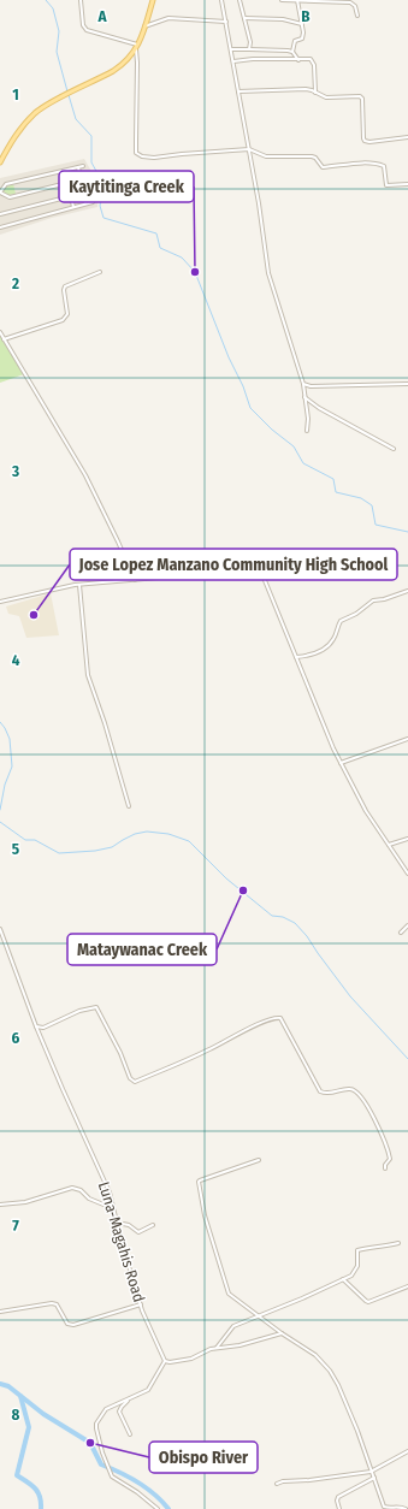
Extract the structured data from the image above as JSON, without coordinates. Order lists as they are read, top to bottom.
{
  "streets": {
    "street": ["Luna-Magahis Road"]
  },
  "places": [
    "Kaytitinga Creek",
    "Jose Lopez Manzano Community High School",
    "Mataywanac Creek",
    "Obispo River"
  ],
  "grid": {
    "columns": ["A", "B"],
    "rows": [
      "1",
      "2",
      "3",
      "4",
      "5",
      "6",
      "7",
      "8"
    ]
  }
}
